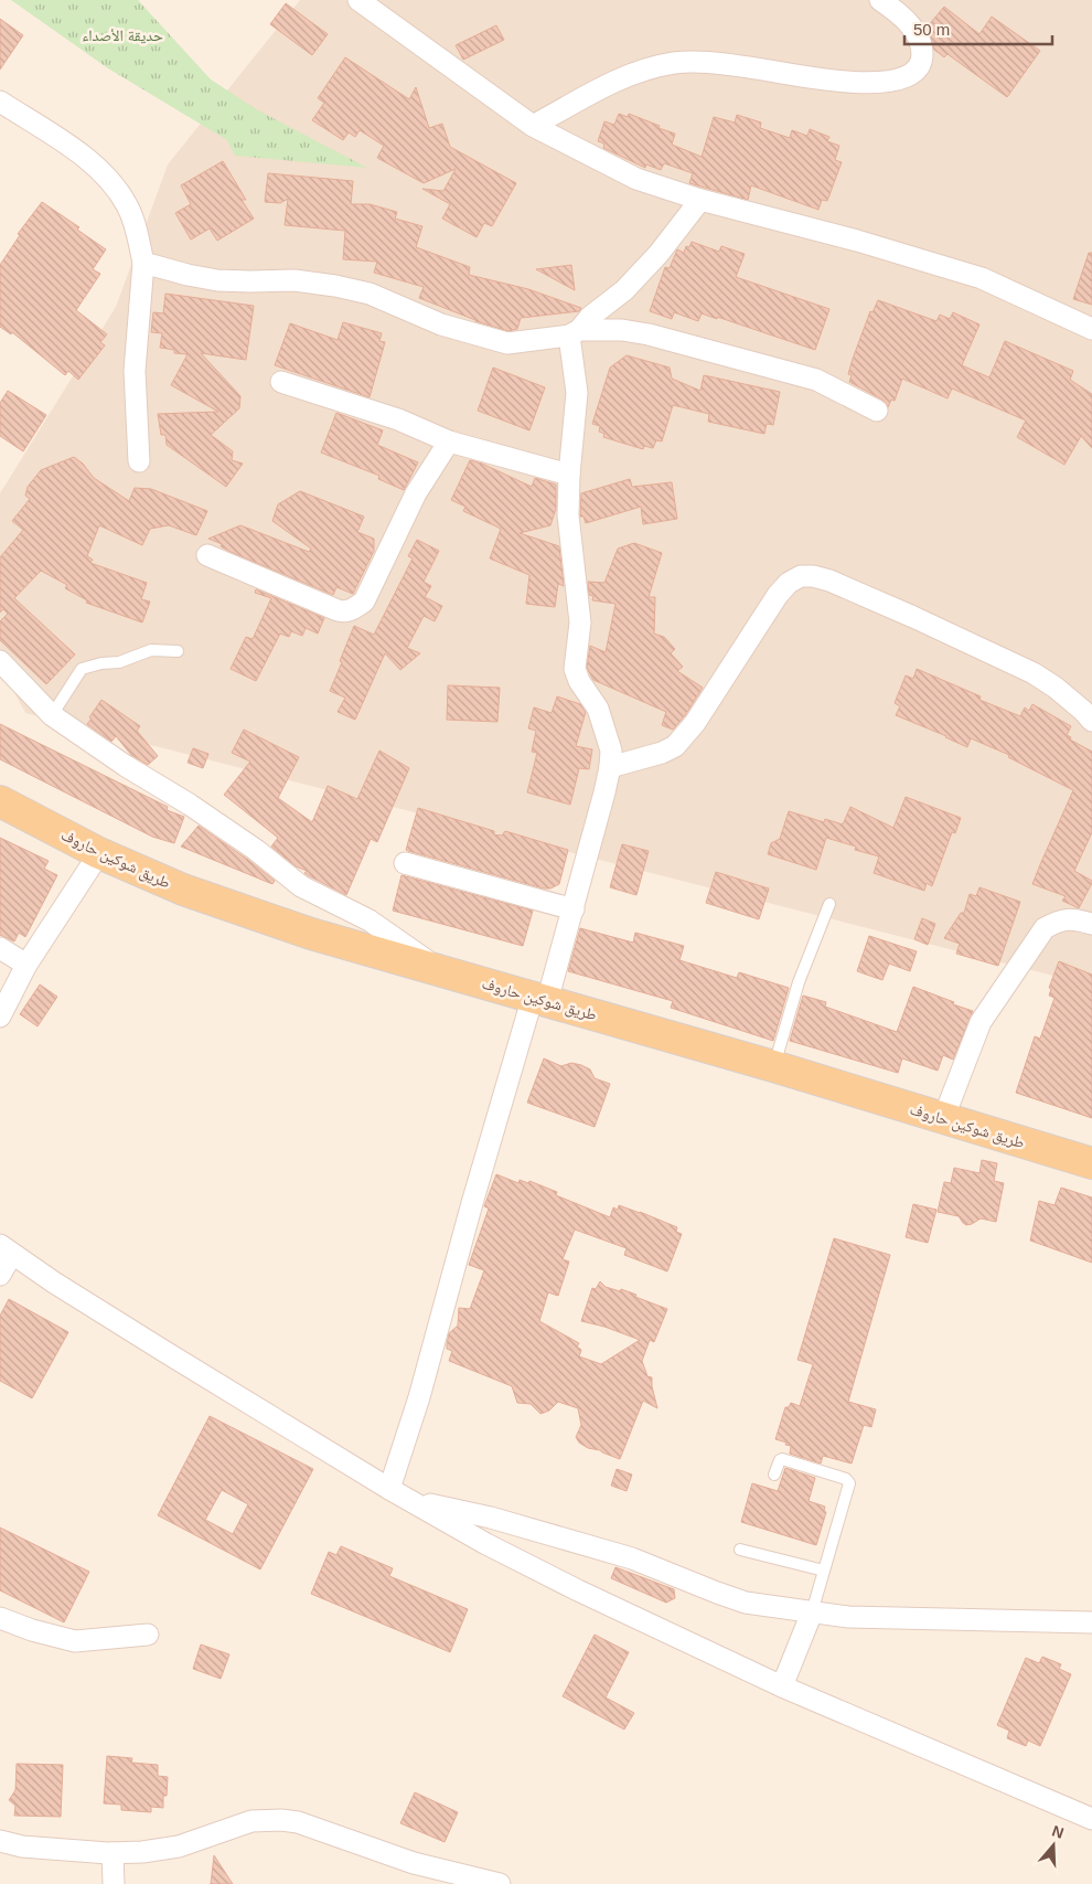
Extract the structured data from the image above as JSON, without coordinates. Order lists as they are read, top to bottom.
{
  "streets": {
    "main road": ["طريق شوكين حاروف"]
  },
  "parks": ["حديقة الأصداء"],
  "scale_bar": "50 m",
  "north": "top"
}
